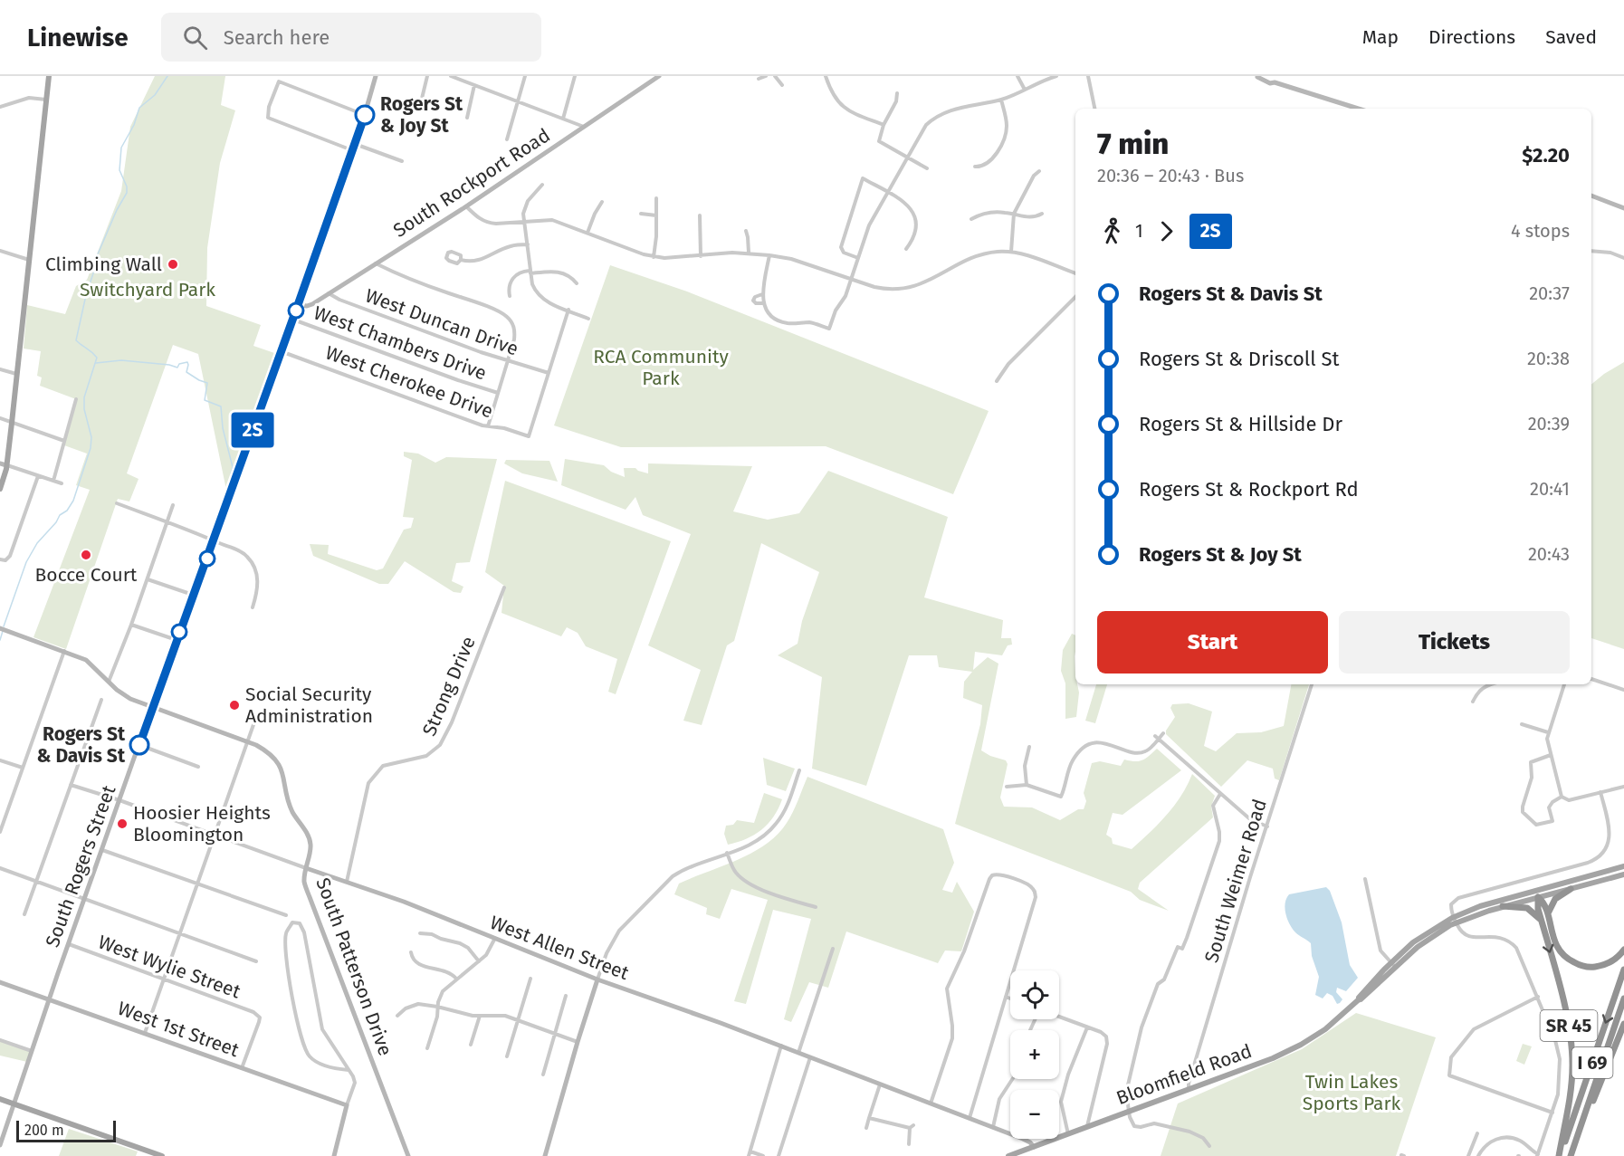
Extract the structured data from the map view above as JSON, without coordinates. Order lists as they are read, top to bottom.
{
  "streets": {
    "highway": ["SR 45", "I 69"],
    "main road": ["Bloomfield Road"],
    "street": [
      "South Rockport Road",
      "West Duncan Drive",
      "West Chambers Drive",
      "West Cherokee Drive",
      "Strong Drive",
      "South Rogers Street",
      "South Weimer Road",
      "West Allen Street",
      "West Wylie Street",
      "South Patterson Drive",
      "West 1st Street"
    ]
  },
  "crossings": [
    ["South Rockport Road", "West Duncan Drive"],
    ["South Rockport Road", "South Rogers Street"],
    ["West Duncan Drive", "West Cherokee Drive"],
    ["West Chambers Drive", "South Rogers Street"],
    ["West Cherokee Drive", "South Rogers Street"],
    ["Strong Drive", "West Allen Street"],
    ["South Rogers Street", "West Allen Street"],
    ["South Rogers Street", "West Wylie Street"],
    ["South Rogers Street", "South Patterson Drive"],
    ["South Rogers Street", "West 1st Street"],
    ["South Weimer Road", "Bloomfield Road"],
    ["West Allen Street", "South Patterson Drive"],
    ["West Allen Street", "Bloomfield Road"],
    ["West Wylie Street", "West 1st Street"],
    ["SR 45", "I 69"],
    ["SR 45", "Bloomfield Road"]
  ],
  "parks": ["Switchyard Park", "RCA Community Park", "Twin Lakes Sports Park"],
  "places": [
    "Rogers St & Joy St",
    "Climbing Wall",
    "Bocce Court",
    "Social Security Administration",
    "Rogers St & Davis St",
    "Hoosier Heights Bloomington"
  ],
  "lines": ["bus line 2S"],
  "scale_bar": "200 m",
  "page": {
    "header": "Linewise",
    "search": "Search here",
    "nav": ["Map", "Directions", "Saved"],
    "on_map": "2S",
    "heading": ["7 min", "20:36 – 20:43 · Bus", "$2.20"],
    "legs": ["1", "2S", "4 stops"],
    "list": [
      {
        "name": "Rogers St & Davis St",
        "value": "20:37"
      },
      {
        "name": "Rogers St & Driscoll St",
        "value": "20:38"
      },
      {
        "name": "Rogers St & Hillside Dr",
        "value": "20:39"
      },
      {
        "name": "Rogers St & Rockport Rd",
        "value": "20:41"
      },
      {
        "name": "Rogers St & Joy St",
        "value": "20:43"
      }
    ],
    "buttons": ["Start", "Tickets"],
    "map_buttons": ["+", "−"],
    "scale": "200 m"
  }
}
